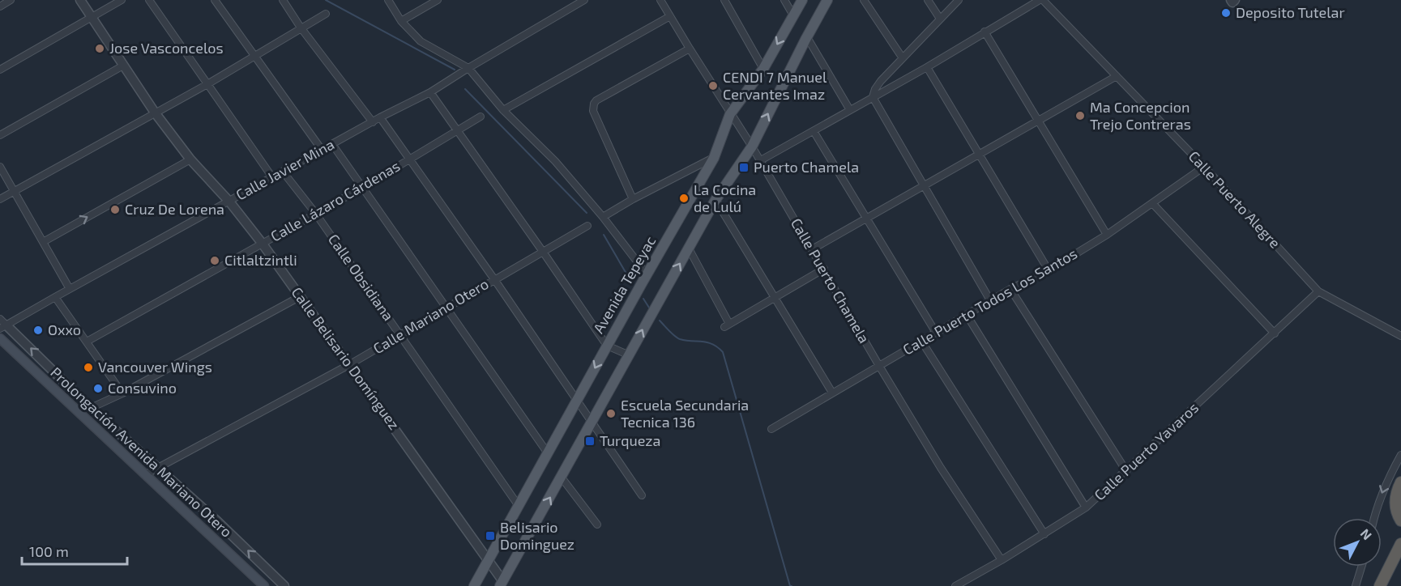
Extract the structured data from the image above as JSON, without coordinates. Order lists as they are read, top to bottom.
{
  "streets": {
    "main road": ["Avenida Tepeyac", "Prolongación Avenida Mariano Otero"],
    "street": [
      "Calle Javier Mina",
      "Calle Puerto Alegre",
      "Calle Lázaro Cárdenas",
      "Calle Obsidiana",
      "Calle Puerto Chamela",
      "Calle Puerto Todos Los Santos",
      "Calle Mariano Otero",
      "Calle Belisario Domínguez",
      "Calle Puerto Yavaros"
    ]
  },
  "crossings": [
    ["Calle Javier Mina", "Calle Obsidiana"],
    ["Calle Javier Mina", "Calle Belisario Domínguez"],
    ["Calle Javier Mina", "Prolongación Avenida Mariano Otero"],
    ["Calle Puerto Alegre", "Calle Puerto Todos Los Santos"],
    ["Calle Puerto Alegre", "Calle Puerto Yavaros"],
    ["Calle Lázaro Cárdenas", "Calle Obsidiana"],
    ["Calle Lázaro Cárdenas", "Calle Belisario Domínguez"],
    ["Calle Obsidiana", "Avenida Tepeyac"],
    ["Calle Obsidiana", "Calle Mariano Otero"],
    ["Calle Puerto Chamela", "Avenida Tepeyac"],
    ["Calle Puerto Chamela", "Calle Puerto Todos Los Santos"],
    ["Calle Puerto Chamela", "Calle Puerto Yavaros"],
    ["Avenida Tepeyac", "Calle Belisario Domínguez"],
    ["Calle Mariano Otero", "Calle Belisario Domínguez"],
    ["Calle Mariano Otero", "Prolongación Avenida Mariano Otero"]
  ],
  "places": {
    "other": [
      "Deposito Tutelar",
      "Jose Vasconcelos",
      "CENDI 7 Manuel Cervantes Imaz",
      "Ma Concepcion Trejo Contreras",
      "La Cocina de Lulú",
      "Cruz De Lorena",
      "Citlaltzintli",
      "Oxxo",
      "Vancouver Wings",
      "Consuvino",
      "Escuela Secundaria Tecnica 136"
    ],
    "transit": ["Puerto Chamela", "Turqueza", "Belisario Dominguez"]
  },
  "scale_bar": "100 m",
  "north": "top right"
}
